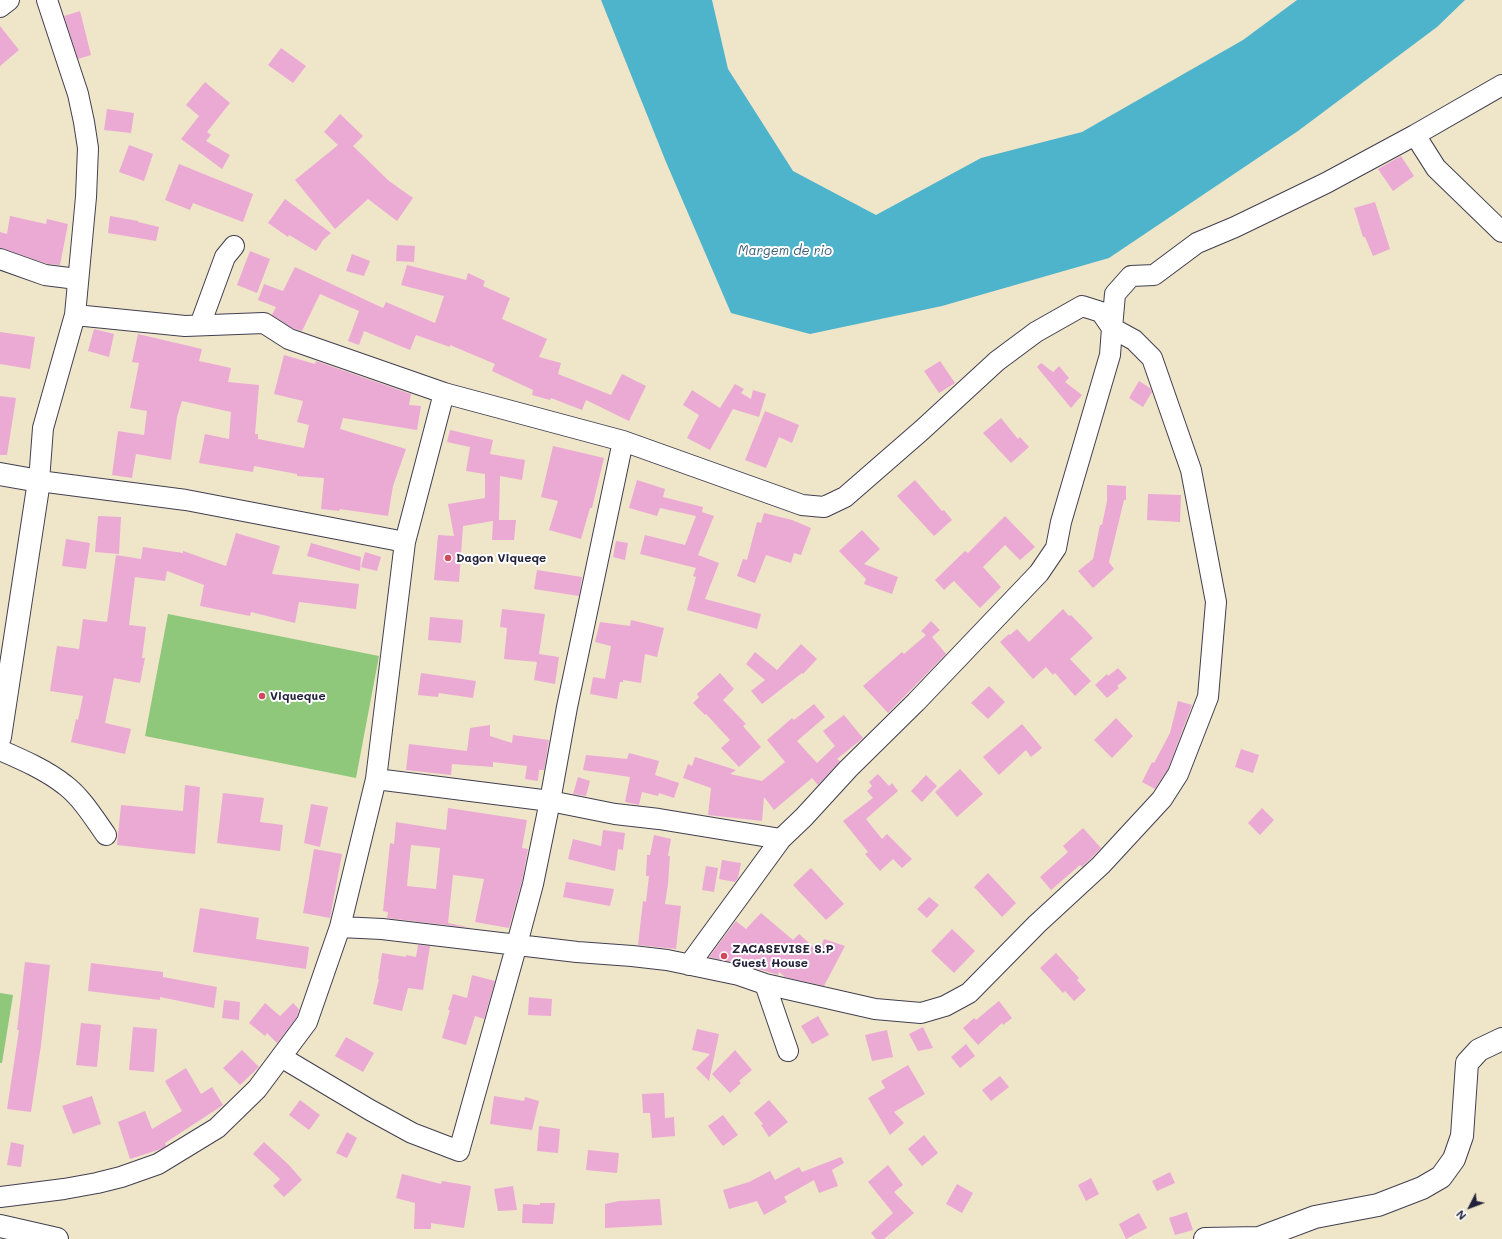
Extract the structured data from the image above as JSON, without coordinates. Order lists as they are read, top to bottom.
{
  "water": ["Margem de rio"],
  "places": ["Dagon Viqueqe", "Viqueque", "ZACASEVISE S.P Guest House"],
  "north": "bottom left"
}
